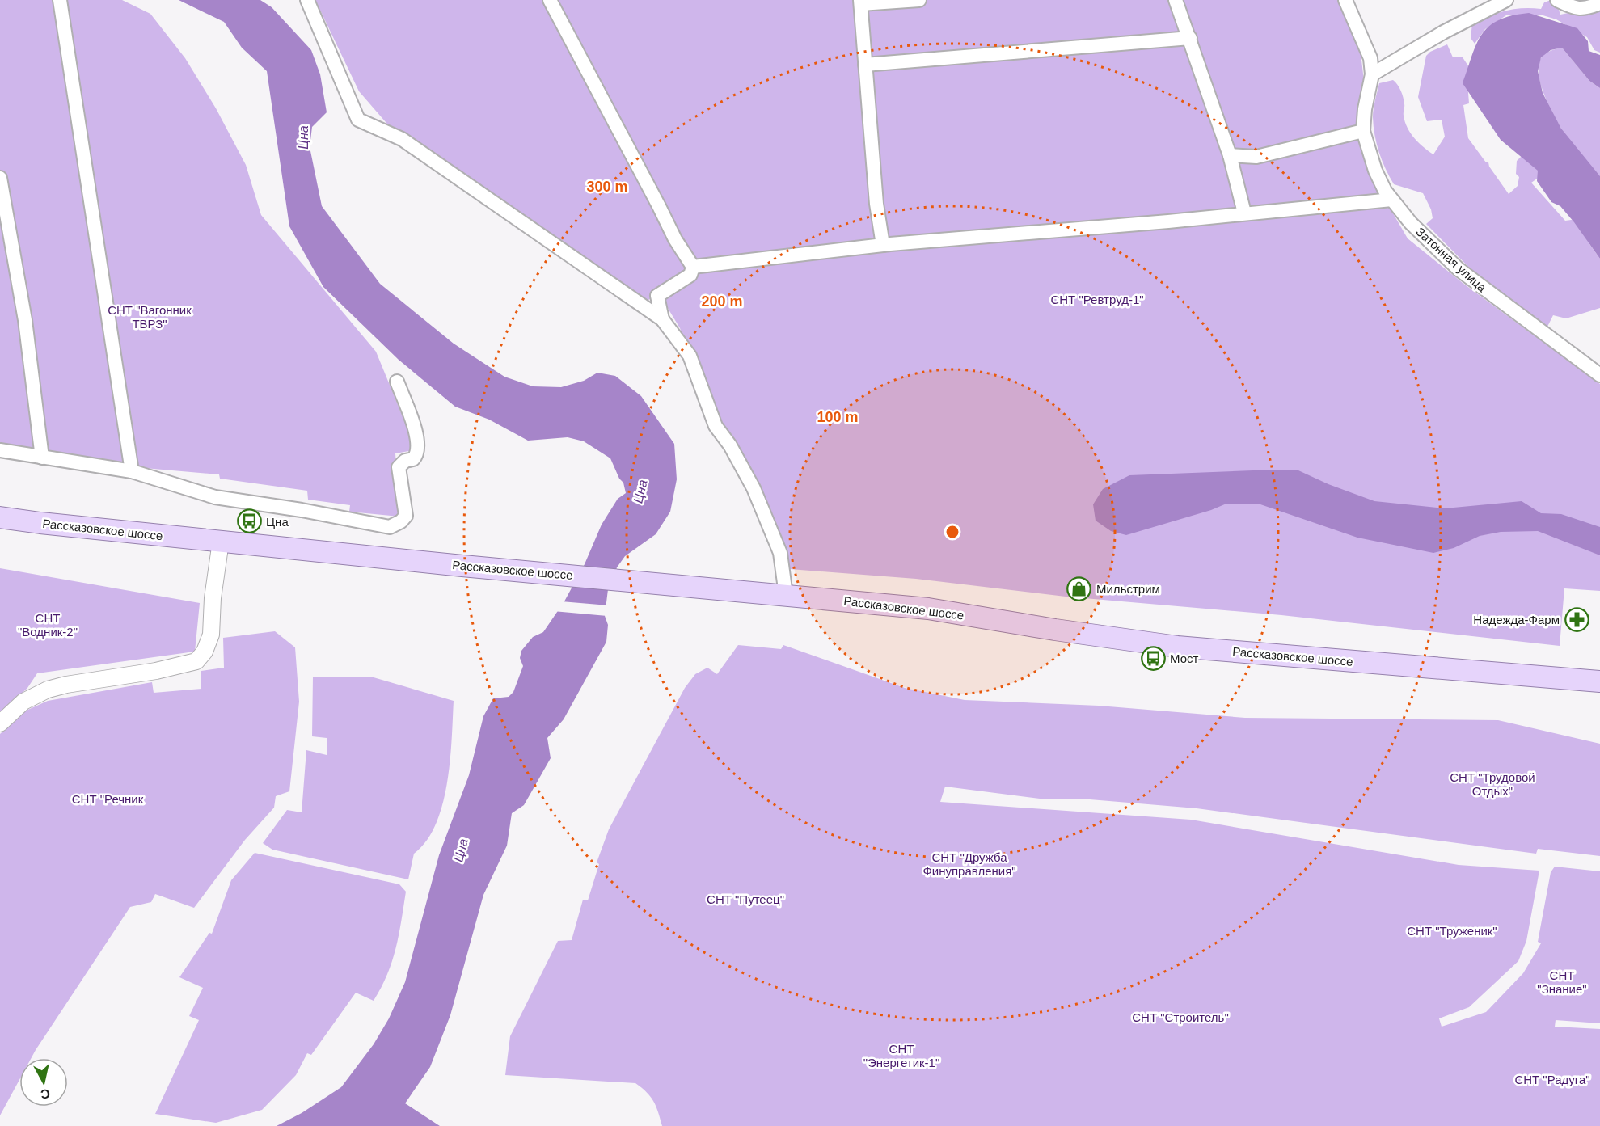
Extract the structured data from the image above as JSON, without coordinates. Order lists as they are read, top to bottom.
{
  "streets": {
    "main road": ["Рассказовское шоссе"],
    "street": ["Затонная улица"]
  },
  "water": ["Цна"],
  "parks": [
    "СНТ \"Ревтруд-1\"",
    "СНТ \"Вагонник ТВРЗ\"",
    "СНТ \"Водник-2\"",
    "СНТ \"Трудовой Отдых\"",
    "СНТ \"Речник",
    "СНТ \"Дружба Финуправления\"",
    "СНТ \"Путеец\"",
    "СНТ \"Труженик\"",
    "СНТ \"Знание\"",
    "СНТ \"Строитель\"",
    "СНТ \"Энергетик-1\"",
    "СНТ \"Радуга\""
  ],
  "places": {
    "bus stop": ["Цна", "Мост"],
    "shop": ["Мильстрим"],
    "pharmacy": ["Надежда-Фарм"]
  },
  "north": "bottom",
  "rings": ["300 m", "200 m", "100 m"]
}
